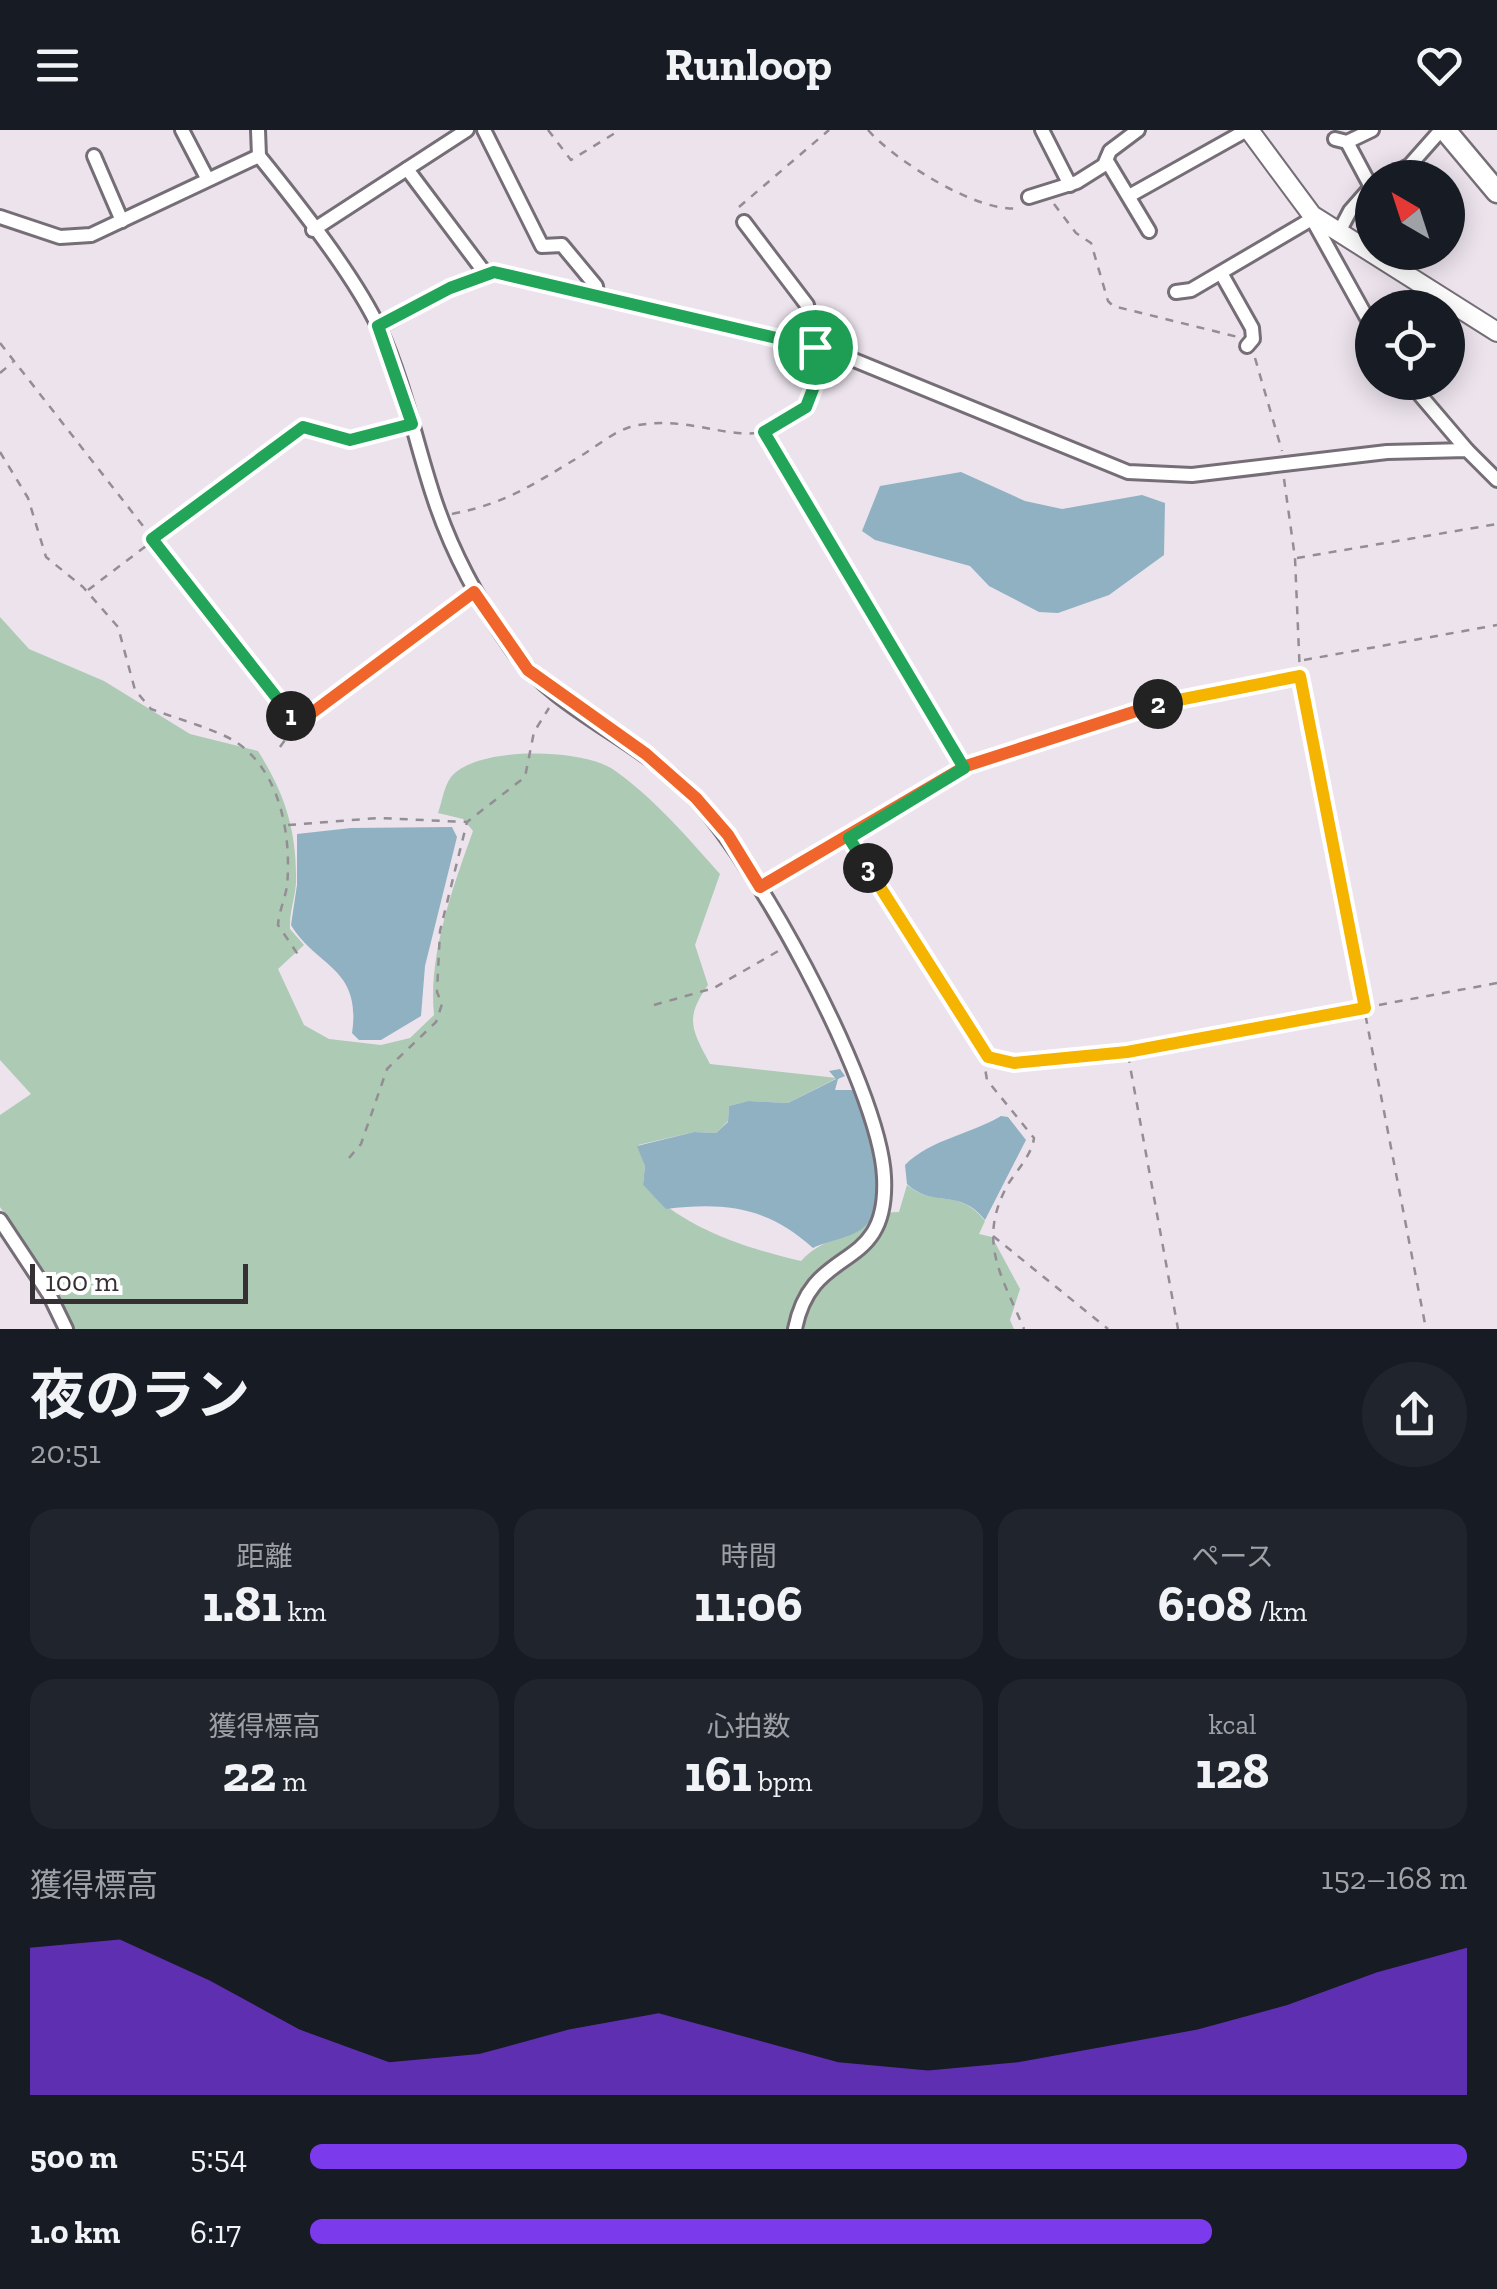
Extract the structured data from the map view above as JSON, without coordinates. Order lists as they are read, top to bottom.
{
  "scale_bar": "100 m",
  "north": "top left",
  "page": {
    "header": "Runloop",
    "pins": ["2", "1", "3"],
    "scale": "100 m",
    "heading": ["夜のラン", "20:51"],
    "stats": [
      ["距離", "1.81 km"],
      ["時間", "11:06"],
      ["ペース", "6:08 /km"],
      ["獲得標高", "22 m"],
      ["心拍数", "161 bpm"],
      ["kcal", "128"]
    ],
    "chart": ["獲得標高", "152–168 m"],
    "list": [
      {
        "name": "500 m",
        "note": "5:54"
      },
      {
        "name": "1.0 km",
        "note": "6:17"
      }
    ]
  }
}
